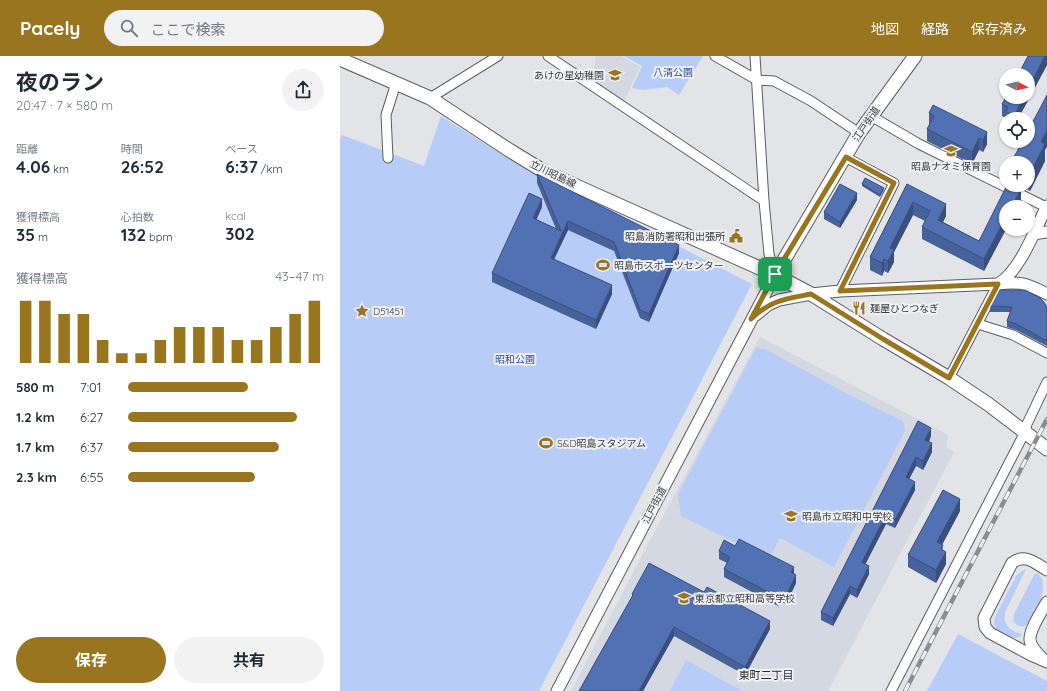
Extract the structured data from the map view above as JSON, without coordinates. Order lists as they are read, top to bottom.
{
  "streets": {
    "main road": ["江戸街道", "立川昭島線"]
  },
  "crossings": [
    ["江戸街道", "立川昭島線"]
  ],
  "districts": ["東町二丁目"],
  "parks": ["八清公園", "昭和公園"],
  "places": {
    "school or university": [
      "あけの星幼稚園",
      "昭島ナオミ保育園",
      "昭島市立昭和中学校",
      "東京都立昭和高等学校"
    ],
    "public building": ["昭島消防署昭和出張所"],
    "sports": ["昭島市スポーツセンター", "S&D昭島スタジアム"],
    "restaurant": ["麺屋ひとつなぎ"],
    "place": ["D51451"]
  },
  "north": "right",
  "page": {
    "header": "Pacely",
    "search": "ここで検索",
    "nav": ["地図", "経路", "保存済み"],
    "heading": ["夜のラン", "20:47 · 7 × 580 m"],
    "map_buttons": ["+", "−"],
    "stats": [
      ["距離", "4.06 km"],
      ["時間", "26:52"],
      ["ペース", "6:37 /km"],
      ["獲得標高", "35 m"],
      ["心拍数", "132 bpm"],
      ["kcal", "302"]
    ],
    "chart": ["獲得標高", "43–47 m"],
    "list": [
      {
        "name": "580 m",
        "note": "7:01"
      },
      {
        "name": "1.2 km",
        "note": "6:27"
      },
      {
        "name": "1.7 km",
        "note": "6:37"
      },
      {
        "name": "2.3 km",
        "note": "6:55"
      }
    ],
    "buttons": ["保存", "共有"]
  }
}
